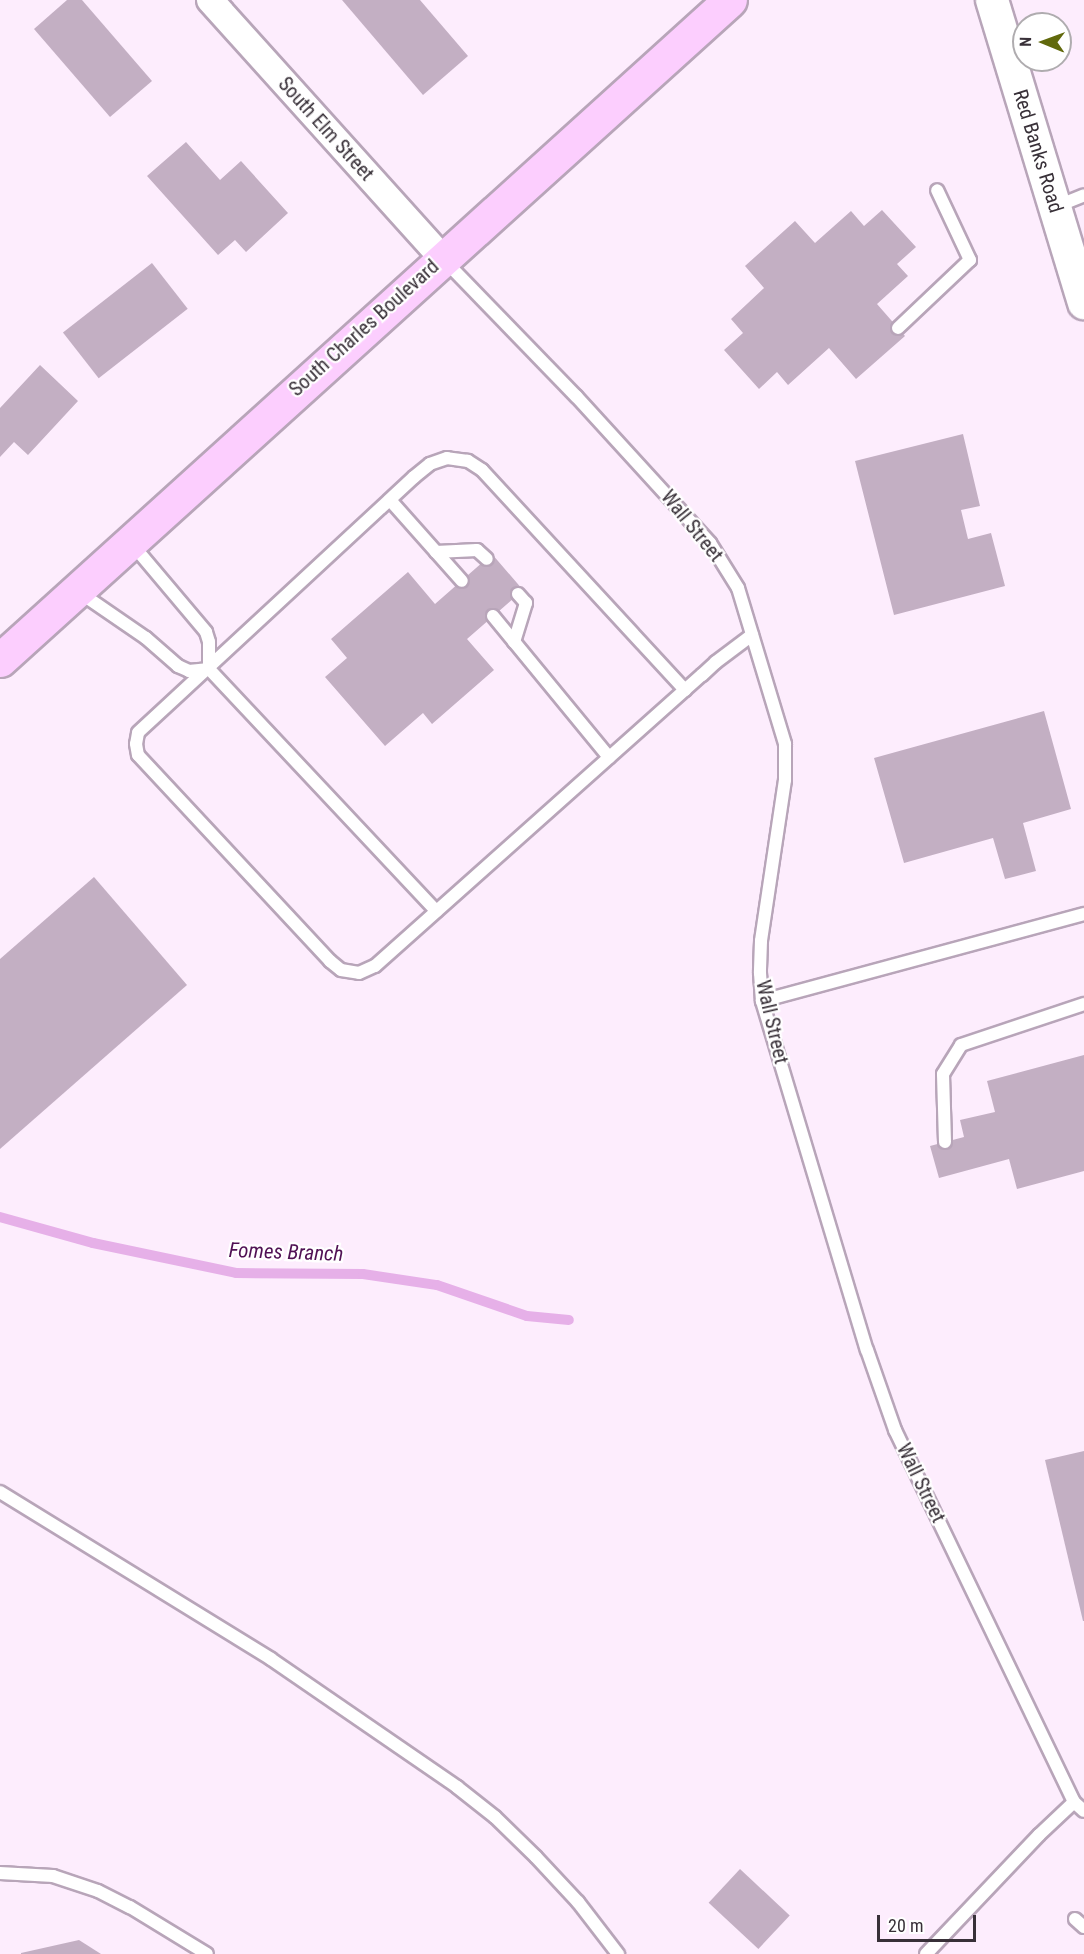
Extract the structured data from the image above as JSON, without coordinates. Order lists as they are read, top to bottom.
{
  "streets": {
    "main road": ["South Charles Boulevard"],
    "street": ["South Elm Street", "Red Banks Road"],
    "lane": ["Wall Street"]
  },
  "crossings": [
    ["South Elm Street", "South Charles Boulevard"],
    ["South Elm Street", "Wall Street"],
    ["South Charles Boulevard", "Wall Street"]
  ],
  "water": ["Fomes Branch"],
  "scale_bar": "20 m",
  "north": "left"
}
